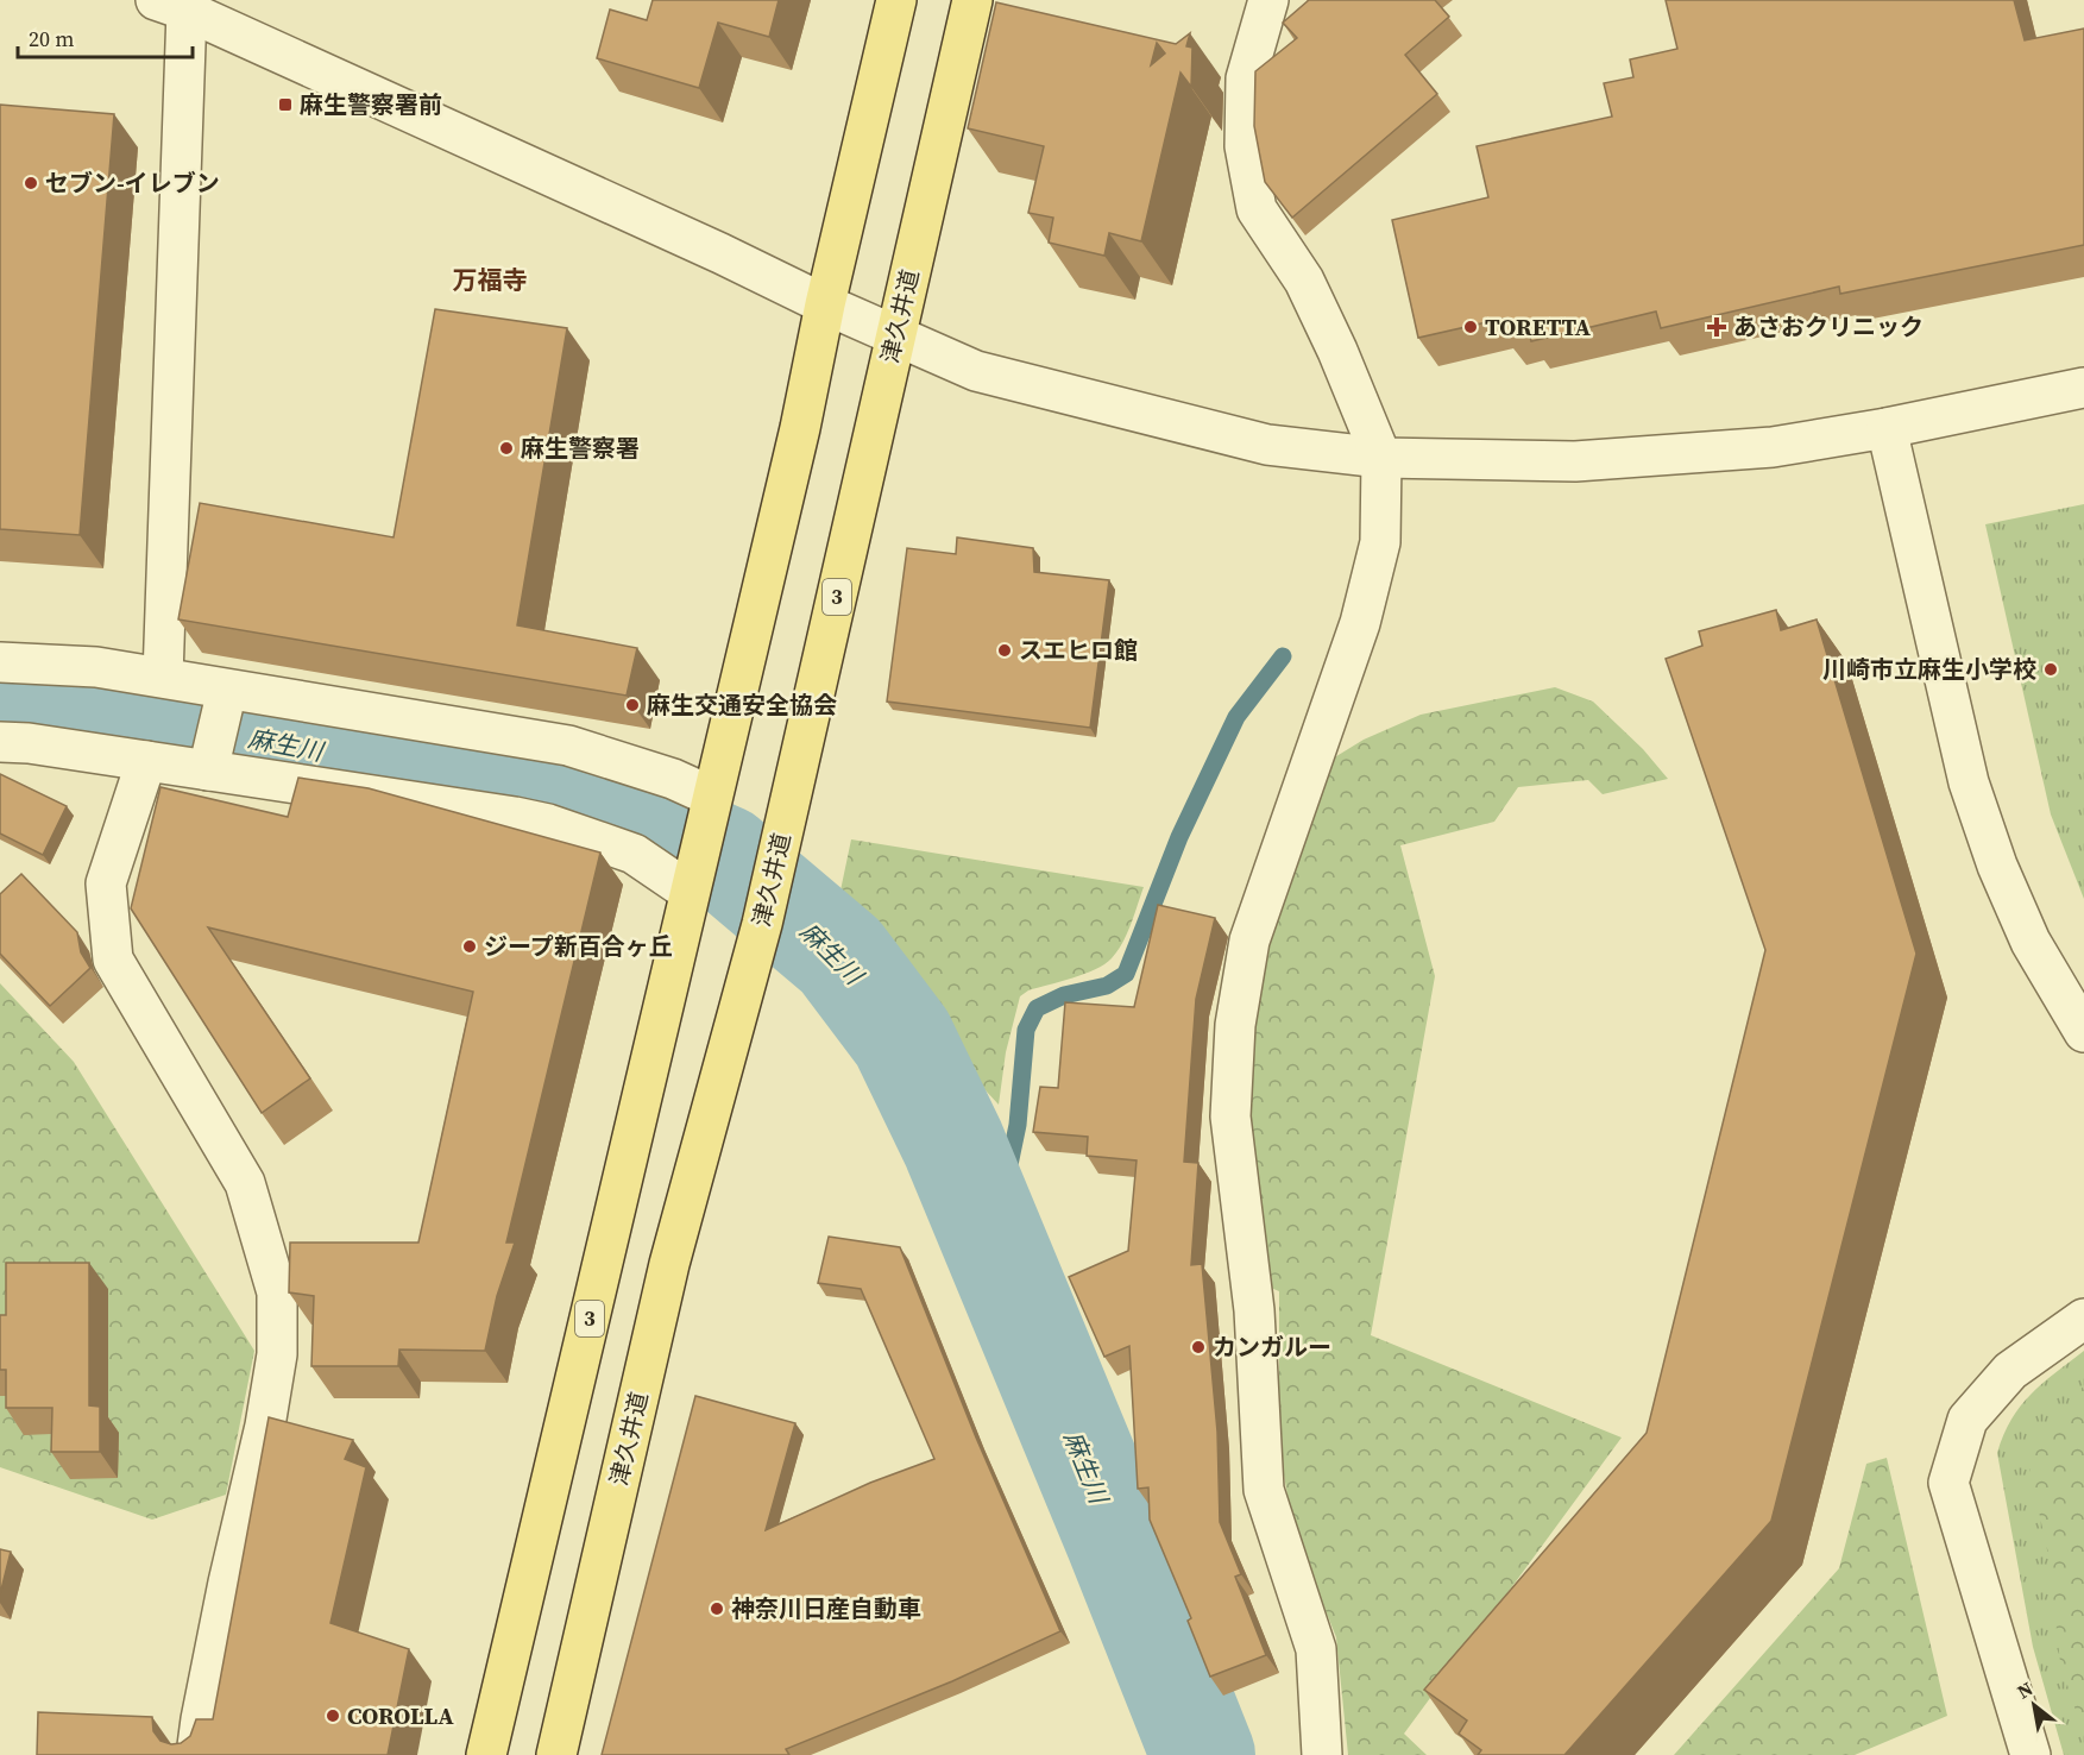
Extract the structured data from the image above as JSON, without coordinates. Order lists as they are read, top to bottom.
{
  "streets": {
    "main road": ["津久井道", "3"]
  },
  "districts": ["万福寺"],
  "water": ["麻生川"],
  "places": {
    "transit": ["麻生警察署前"],
    "other": [
      "セブン-イレブン",
      "TORETTA",
      "麻生警察署",
      "スエヒロ館",
      "川崎市立麻生小学校",
      "麻生交通安全協会",
      "ジープ新百合ヶ丘",
      "カンガルー",
      "神奈川日産自動車",
      "COROLLA"
    ],
    "health": ["あさおクリニック"]
  },
  "scale_bar": "20 m",
  "north": "top left"
}
